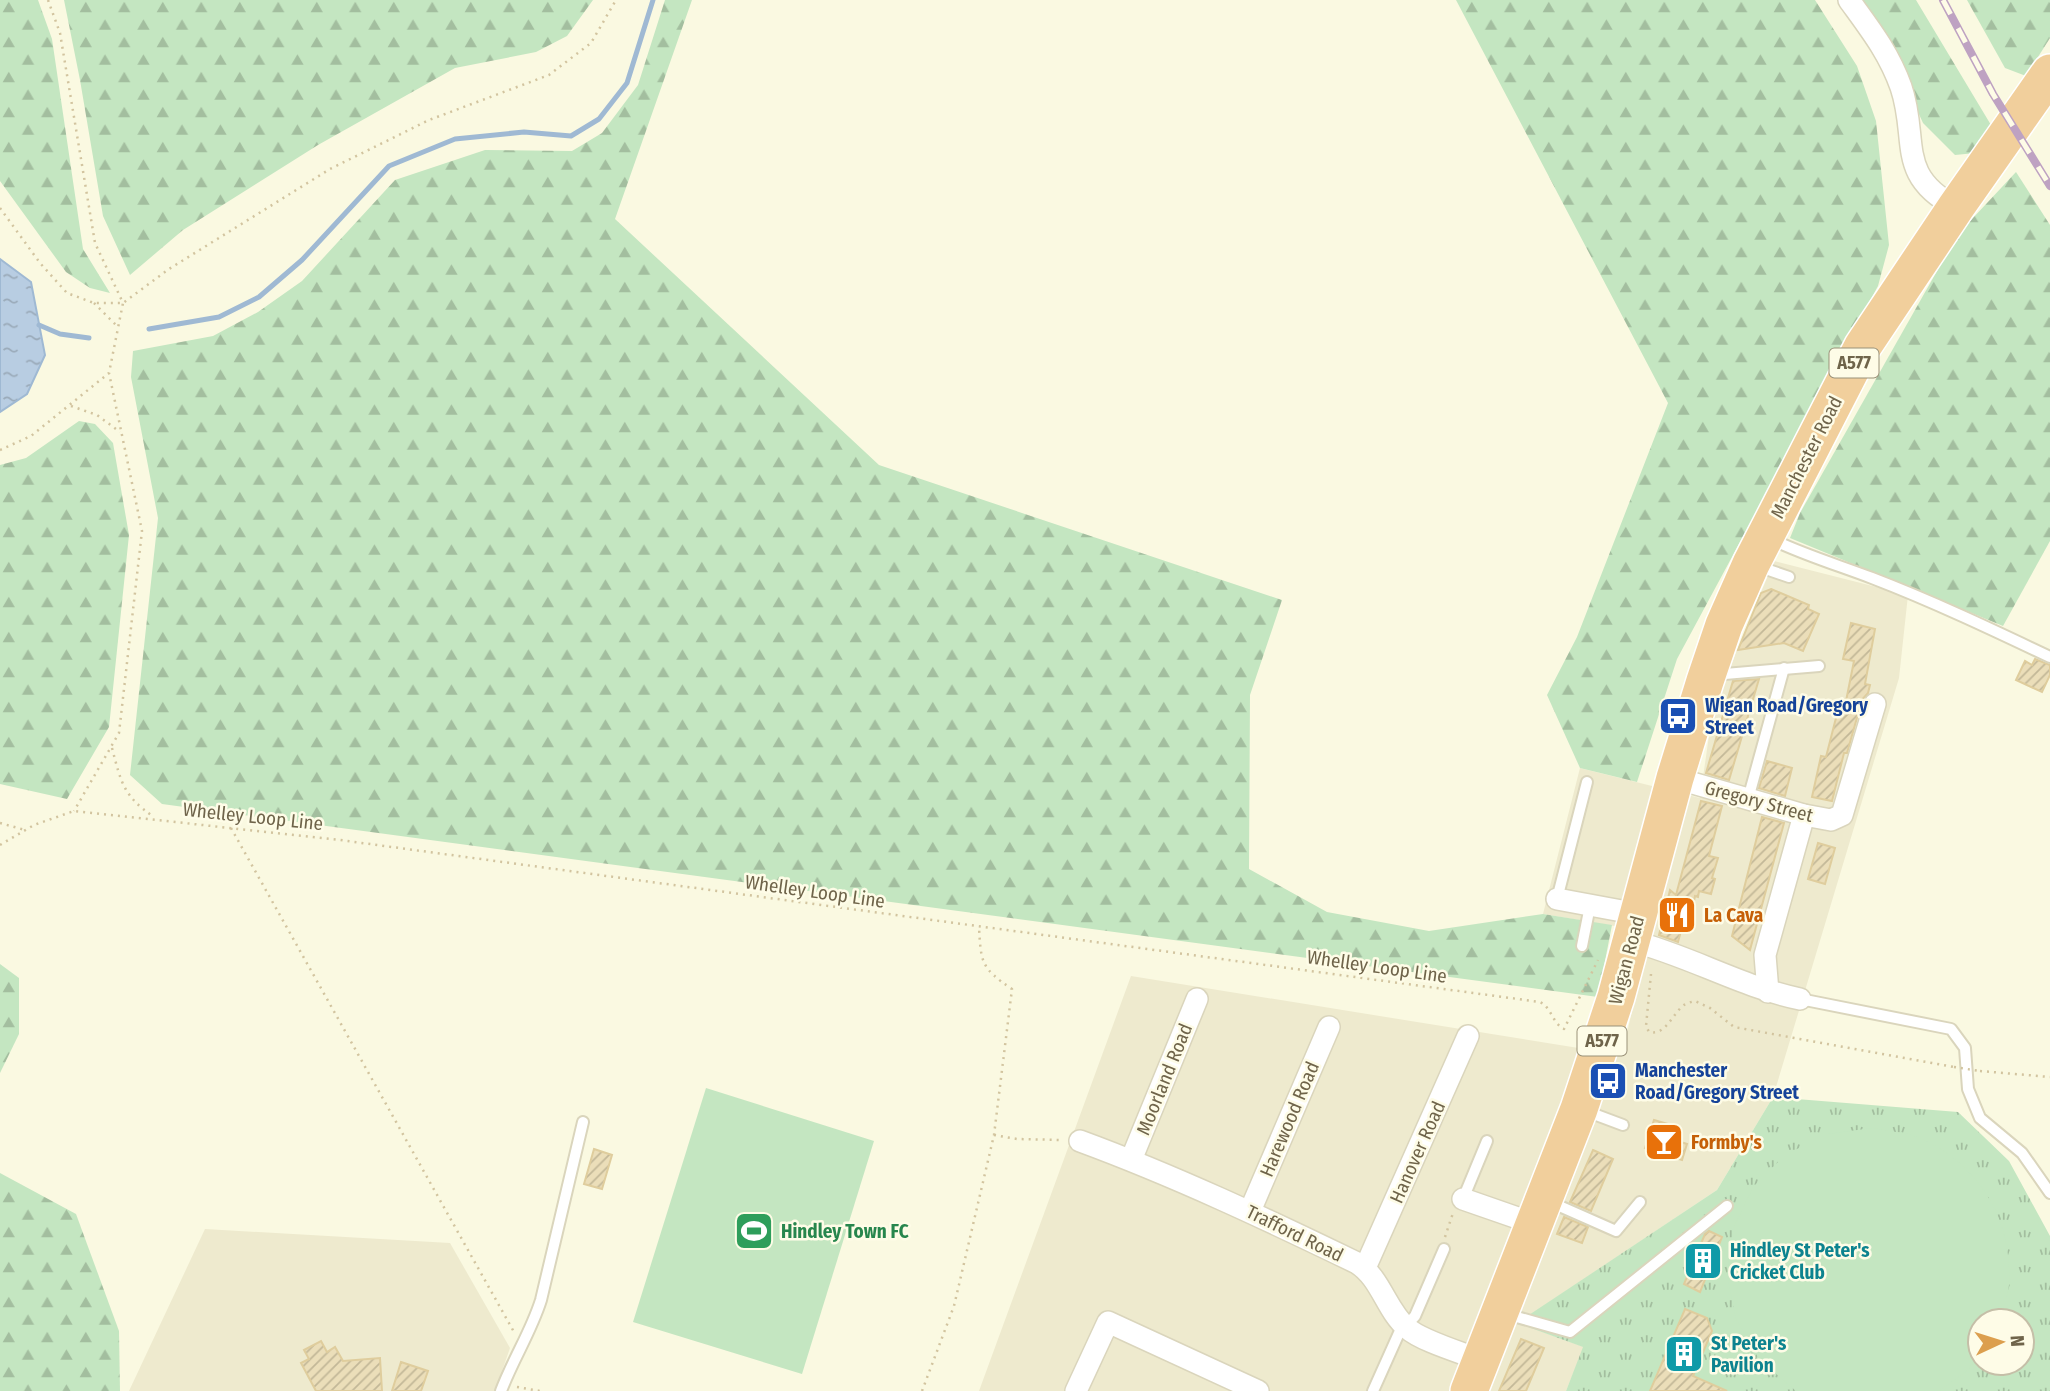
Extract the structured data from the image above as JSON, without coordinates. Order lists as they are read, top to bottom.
{
  "streets": {
    "highway": ["A577", "Manchester Road", "Wigan Road"],
    "street": [
      "Gregory Street",
      "Moorland Road",
      "Harewood Road",
      "Hanover Road",
      "Trafford Road"
    ],
    "path": ["Whelley Loop Line"]
  },
  "crossings": [
    ["Manchester Road", "Wigan Road"],
    ["Gregory Street", "Wigan Road"],
    ["Wigan Road", "Trafford Road"],
    ["Moorland Road", "Trafford Road"],
    ["Harewood Road", "Trafford Road"],
    ["Hanover Road", "Trafford Road"]
  ],
  "places": {
    "bus stop": ["Wigan Road/Gregory Street", "Manchester Road/Gregory Street"],
    "restaurant": ["La Cava"],
    "bar": ["Formby's"],
    "sports": ["Hindley Town FC"],
    "building": ["Hindley St Peter's Cricket Club", "St Peter's Pavilion"]
  },
  "north": "right"
}
